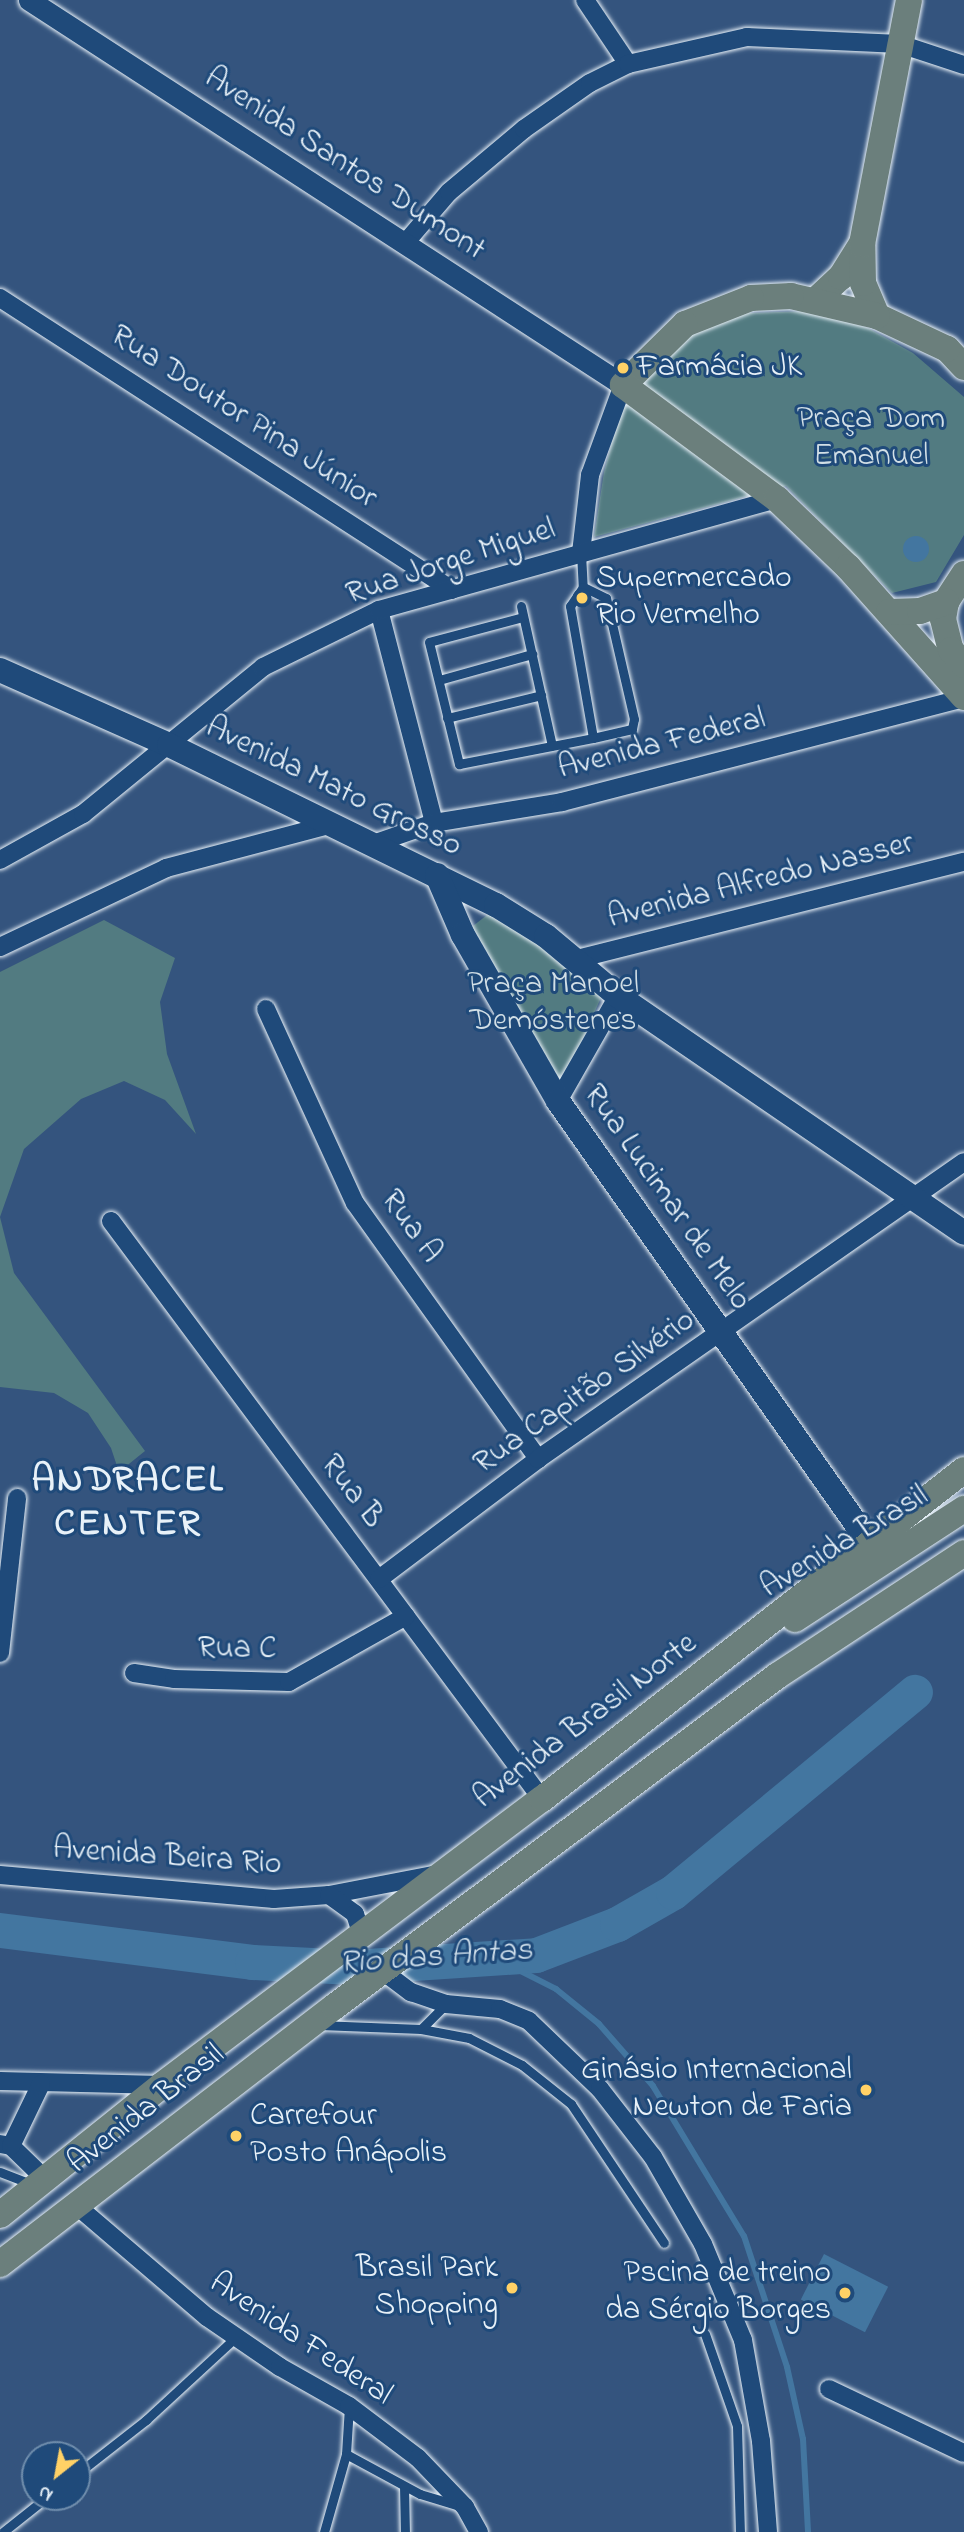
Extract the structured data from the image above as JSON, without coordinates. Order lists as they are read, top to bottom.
{
  "streets": {
    "main road": [
      "Avenida Mato Grosso",
      "Rua Lucimar de Melo",
      "Avenida Brasil",
      "Avenida Brasil Norte"
    ],
    "street": [
      "Avenida Santos Dumont",
      "Rua Doutor Pina Júnior",
      "Rua Jorge Miguel",
      "Avenida Federal",
      "Avenida Alfredo Nasser",
      "Rua A",
      "Rua Capitão Silvério",
      "Rua B",
      "Rua C",
      "Avenida Beira Rio"
    ]
  },
  "crossings": [
    ["Rua Doutor Pina Júnior", "Rua Jorge Miguel"],
    ["Rua Jorge Miguel", "Avenida Mato Grosso"],
    ["Avenida Federal", "Avenida Mato Grosso"],
    ["Avenida Federal", "Avenida Brasil"],
    ["Avenida Mato Grosso", "Avenida Alfredo Nasser"],
    ["Avenida Mato Grosso", "Rua Lucimar de Melo"],
    ["Avenida Mato Grosso", "Rua Capitão Silvério"],
    ["Rua Lucimar de Melo", "Rua Capitão Silvério"],
    ["Rua Lucimar de Melo", "Avenida Brasil Norte"],
    ["Rua A", "Rua Capitão Silvério"],
    ["Rua Capitão Silvério", "Rua B"],
    ["Rua B", "Rua C"],
    ["Rua B", "Avenida Brasil Norte"],
    ["Avenida Brasil", "Avenida Brasil Norte"],
    ["Avenida Brasil Norte", "Avenida Beira Rio"]
  ],
  "districts": ["ANDRACEL CENTER"],
  "water": ["Rio das Antas"],
  "parks": ["Praça Dom Emanuel", "Praça Manoel Demóstenes"],
  "places": [
    "Farmácia JK",
    "Supermercado Rio Vermelho",
    "Ginásio Internacional Newton de Faria",
    "Carrefour Posto Anápolis",
    "Brasil Park Shopping",
    "Pscina de treino da Sérgio Borges"
  ],
  "north": "bottom left"
}
